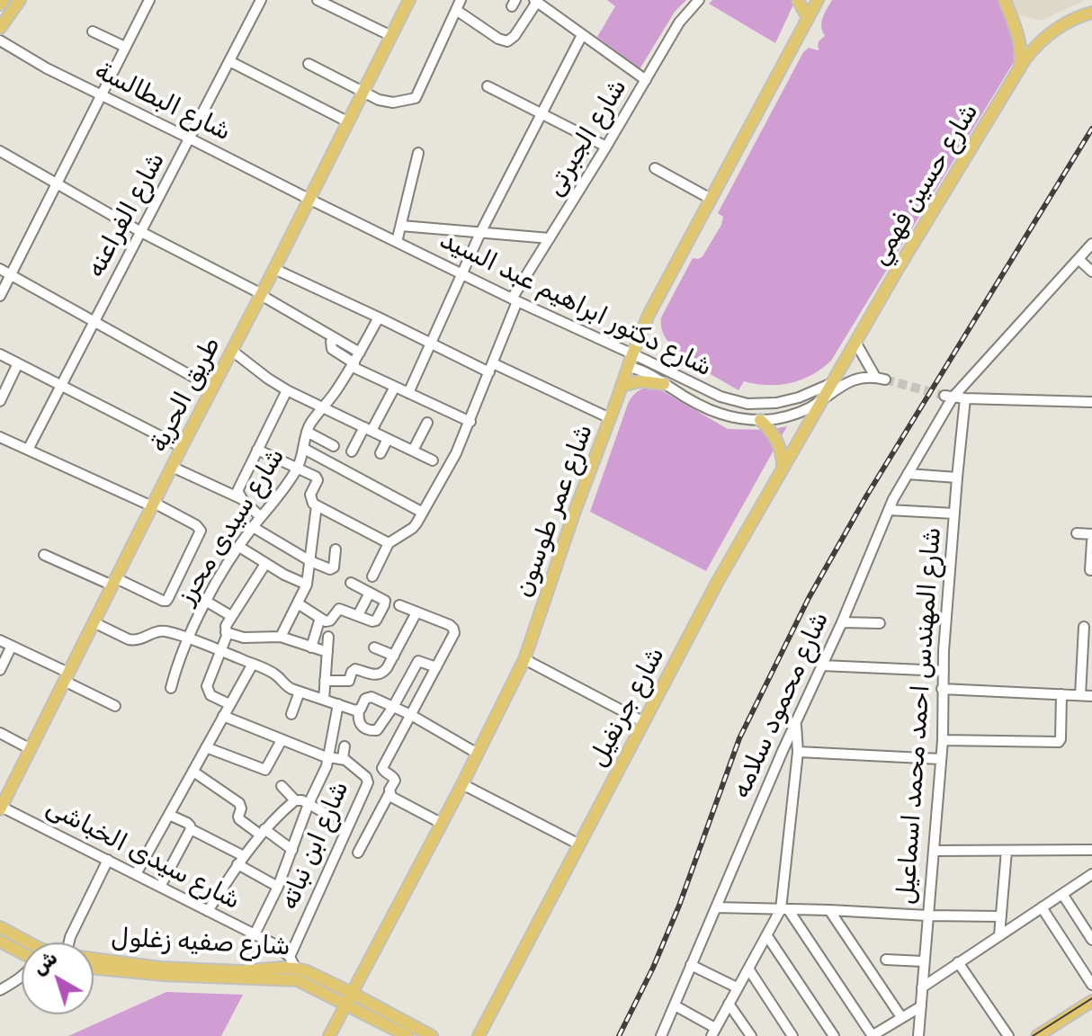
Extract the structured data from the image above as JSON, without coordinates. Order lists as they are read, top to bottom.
{
  "streets": {
    "main road": [
      "شارع حسين فهمي",
      "طريق الحرية",
      "شارع عمر طوسون",
      "شارع جرنفيل",
      "شارع صفيه زغلول"
    ],
    "street": [
      "شارع البطالسة",
      "شارع الجبرتى",
      "شارع الفراعنه",
      "شارع دكتور ابراهيم عبد السيد",
      "شارع سيدى محرز",
      "شارع محمود سلامه",
      "شارع المهندس احمد محمد اسماعيل",
      "شارع ابن نباته",
      "شارع سيدى الخباشى"
    ]
  },
  "crossings": [
    ["شارع البطالسة", "شارع الفراعنه"],
    ["شارع البطالسة", "شارع دكتور ابراهيم عبد السيد"],
    ["شارع البطالسة", "طريق الحرية"],
    ["شارع الجبرتى", "شارع دكتور ابراهيم عبد السيد"],
    ["شارع حسين فهمي", "شارع دكتور ابراهيم عبد السيد"],
    ["شارع حسين فهمي", "شارع جرنفيل"],
    ["شارع دكتور ابراهيم عبد السيد", "طريق الحرية"],
    ["شارع دكتور ابراهيم عبد السيد", "شارع عمر طوسون"],
    ["شارع دكتور ابراهيم عبد السيد", "شارع جرنفيل"],
    ["طريق الحرية", "شارع سيدى الخباشى"],
    ["شارع عمر طوسون", "شارع صفيه زغلول"],
    ["شارع ابن نباته", "شارع سيدى الخباشى"],
    ["شارع سيدى الخباشى", "شارع صفيه زغلول"]
  ],
  "north": "top left"
}
